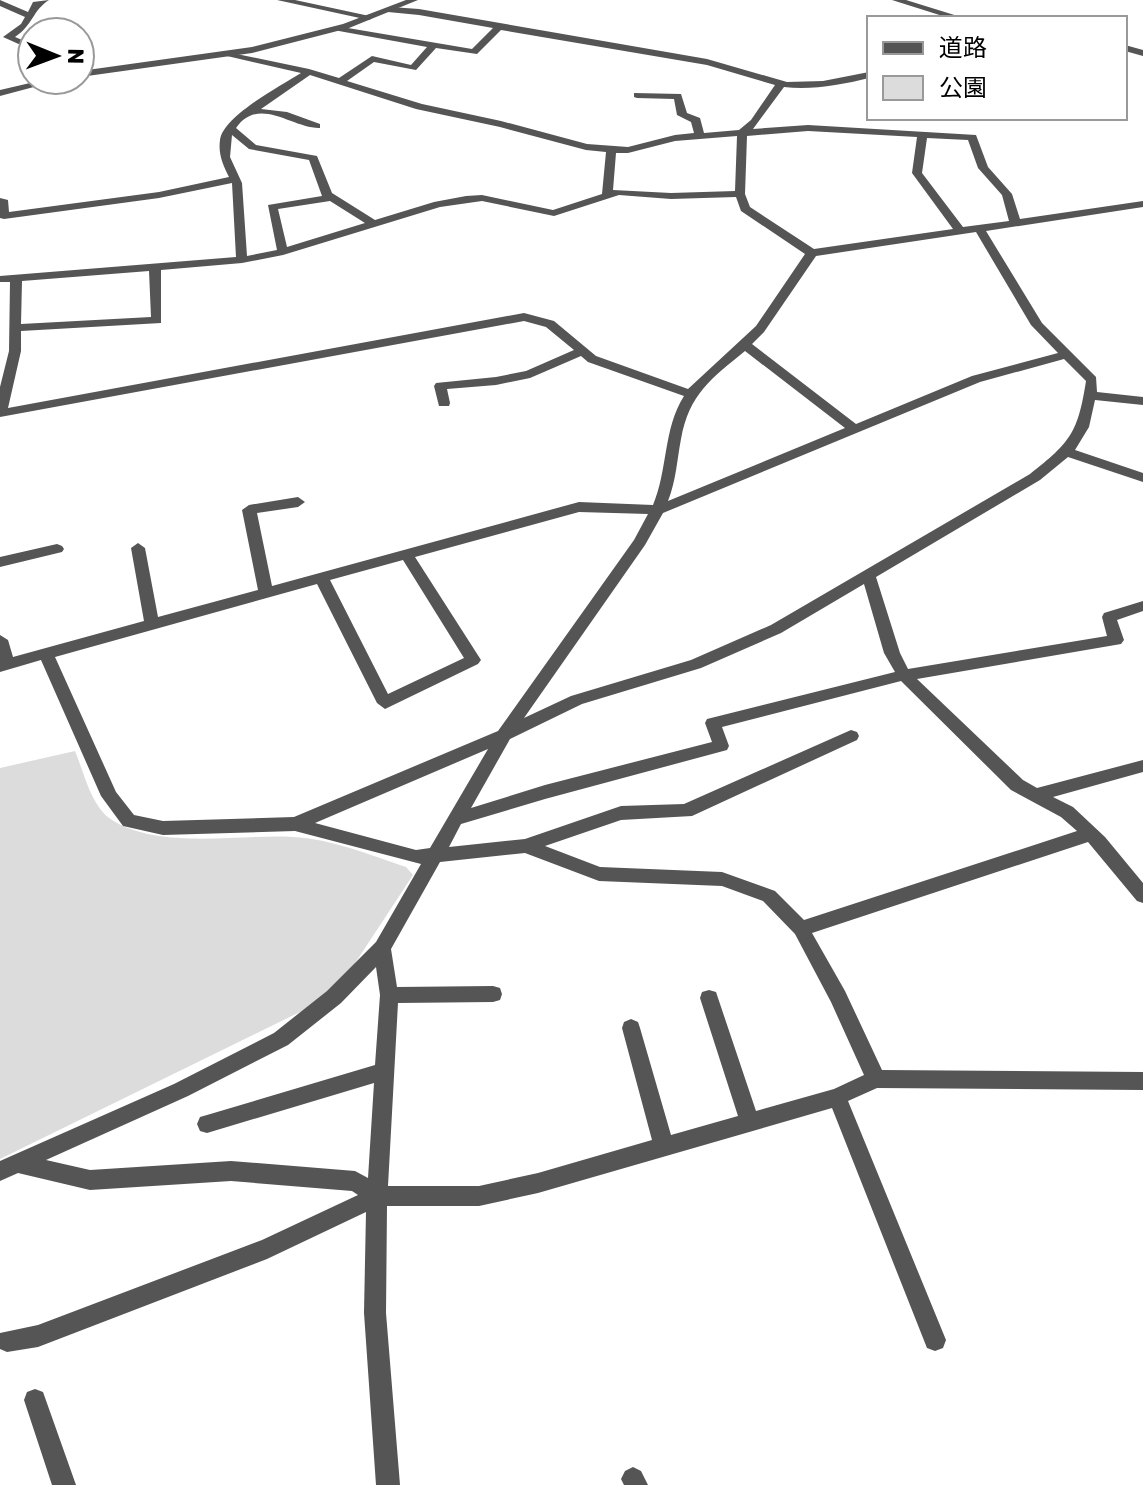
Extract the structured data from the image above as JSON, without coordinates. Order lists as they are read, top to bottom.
{
  "legend": ["道路", "公園"],
  "north": "right"
}
